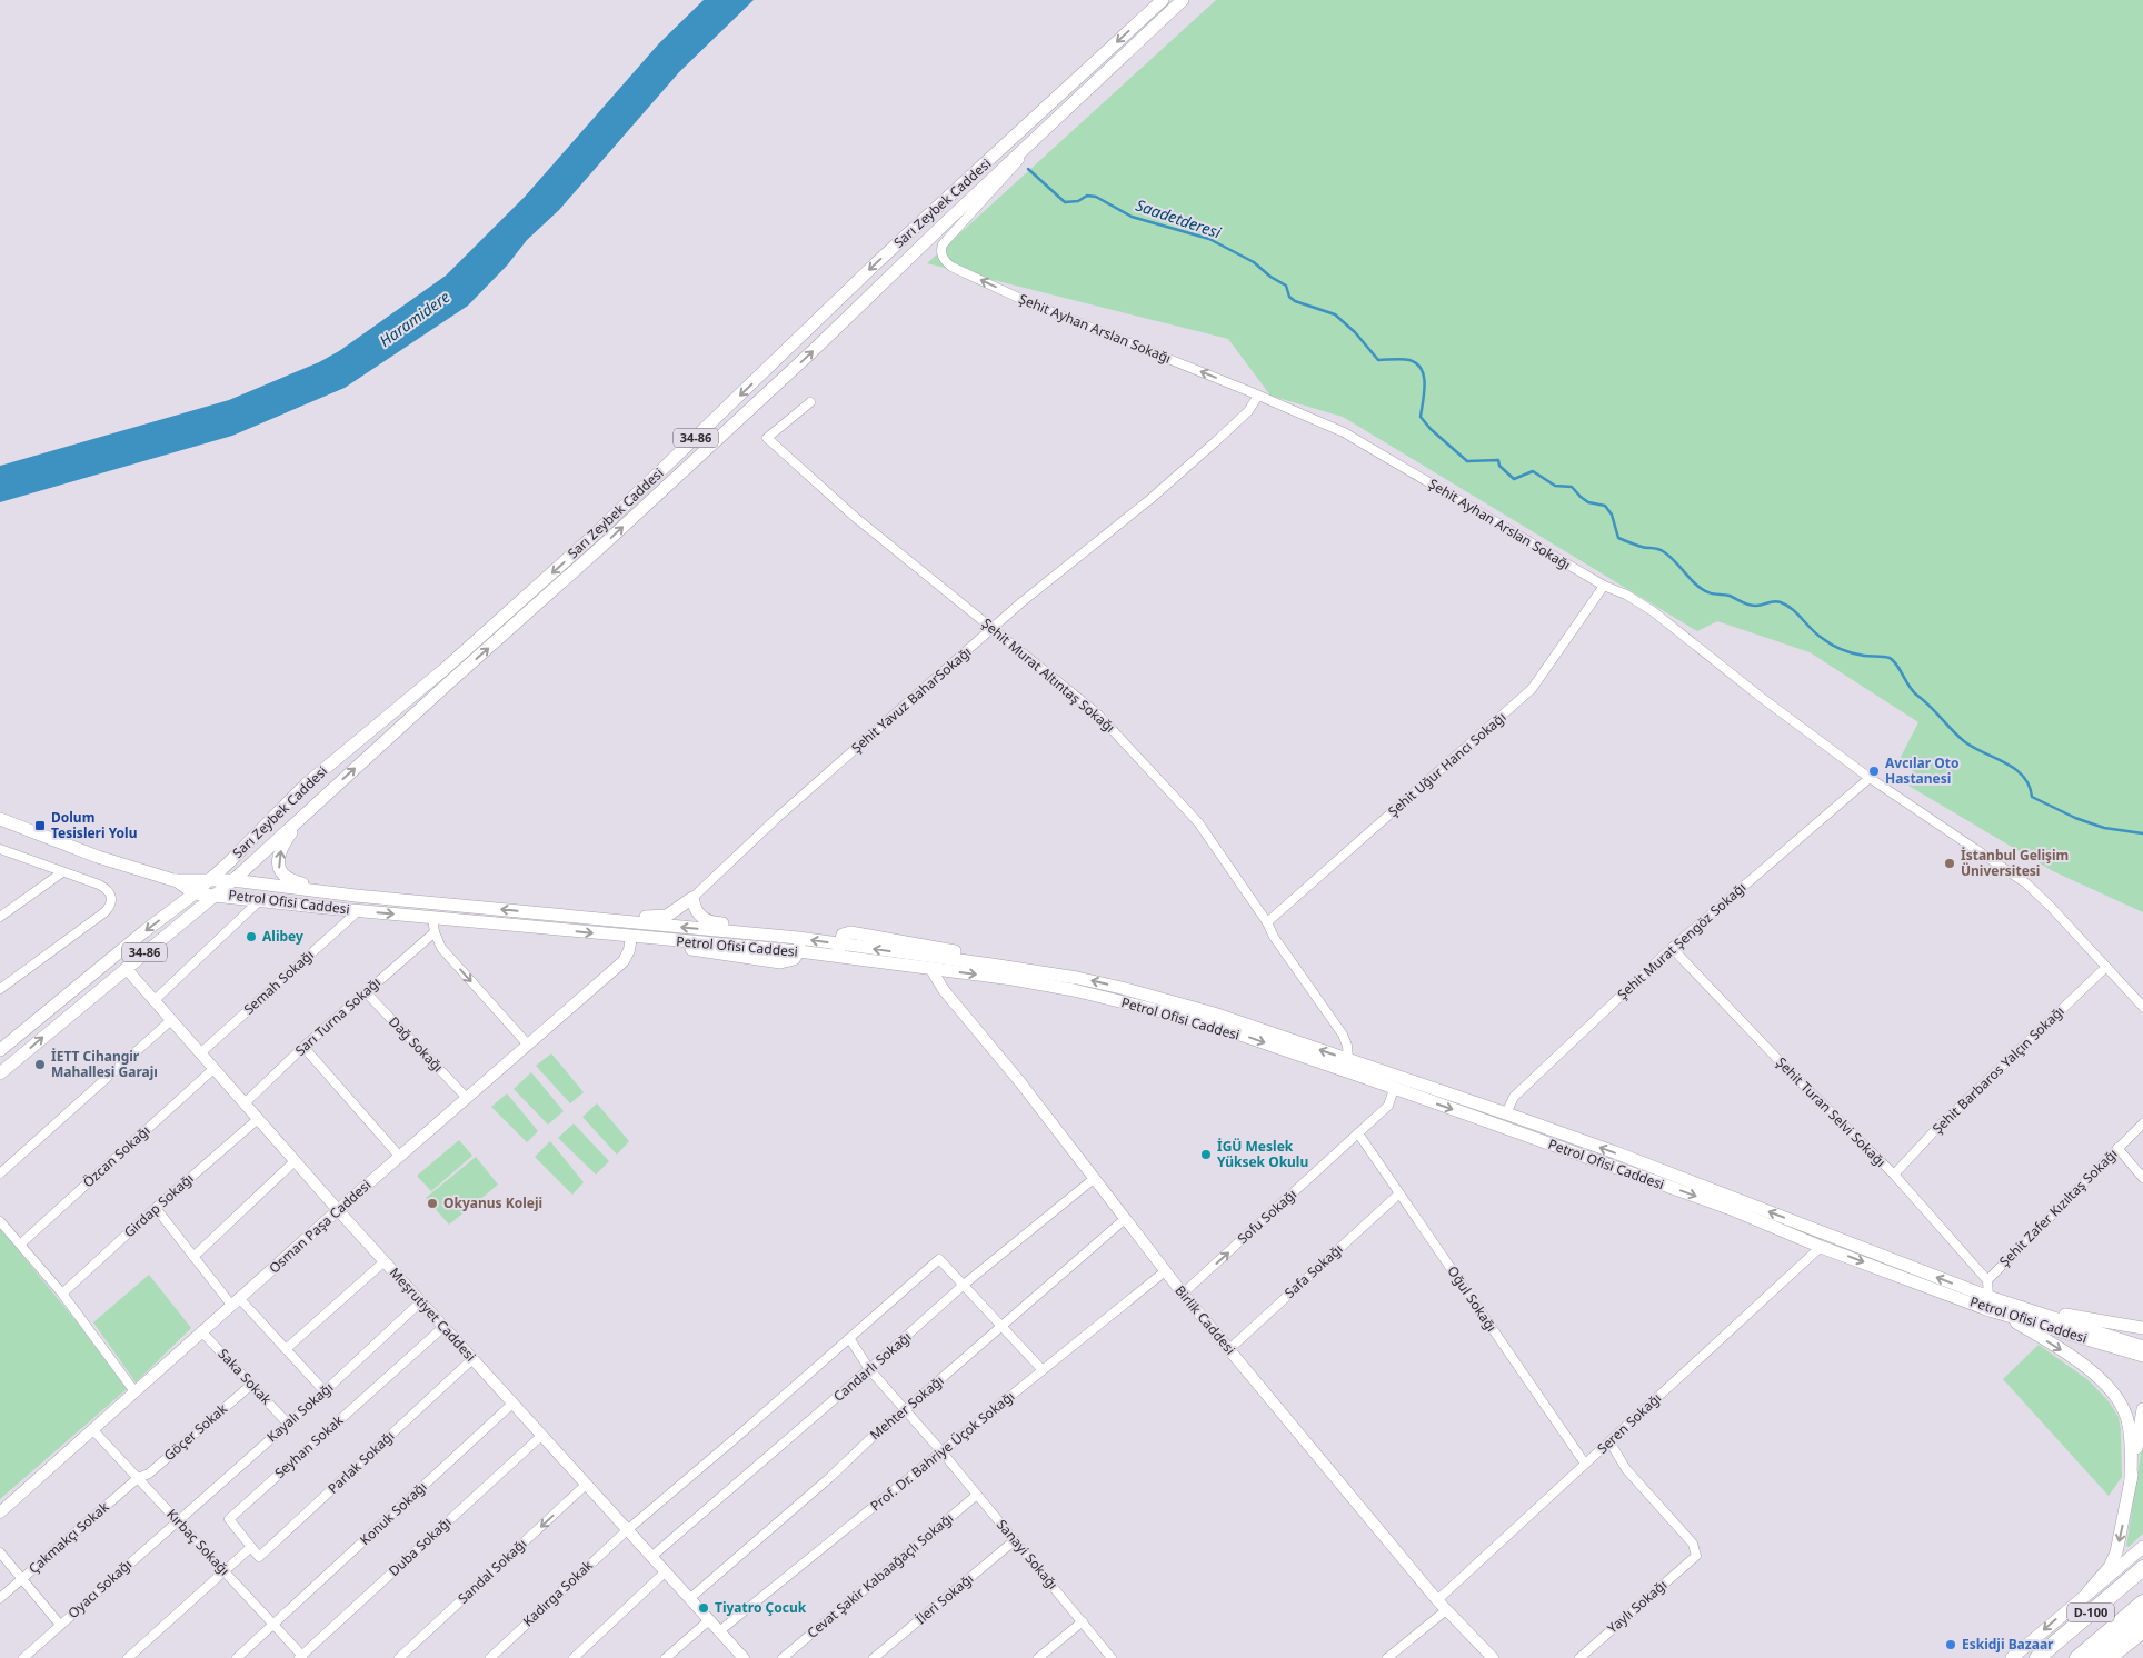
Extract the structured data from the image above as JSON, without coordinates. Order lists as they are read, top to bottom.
{
  "streets": {
    "highway": ["D-100"],
    "main road": [
      "Sarı Zeybek Caddesi",
      "34-86",
      "Petrol Ofisi Caddesi",
      "Osman Paşa Caddesi",
      "Meşrutiyet Caddesi",
      "Birlik Caddesi"
    ],
    "street": [
      "Şehit Ayhan Arslan Sokağı",
      "Şehit Murat Altıntaş Sokağı",
      "Şehit Yavuz BaharSokağı",
      "Şehit Uğur Hancı Sokağı",
      "Şehit Murat Şengöz Sokağı",
      "Semah Sokağı",
      "Sarı Turna Sokağı",
      "Dağ Sokağı",
      "Şehit Barbaros Yalçın Sokağı",
      "Şehit Turan Selvi Sokağı",
      "Özcan Sokağı",
      "Girdap Sokağı",
      "Şehit Zafer Kızıltaş Sokağı",
      "Sofu Sokağı",
      "Safa Sokağı",
      "Oğul Sokağı",
      "Candarlı Sokağı",
      "Saka Sokak",
      "Mehter Sokağı",
      "Kayalı Sokağı",
      "Seren Sokağı",
      "Göçer Sokak",
      "Seyhan Sokak",
      "Prof. Dr. Bahriye Üçok Sokağı",
      "Parlak Sokağı",
      "Konuk Sokağı",
      "Çakmakçı Sokak",
      "Kırbaç Sokağı",
      "Duba Sokağı",
      "Sanayi Sokağı",
      "Sandal Sokağı",
      "Cevat Şakir Kabaağaçlı Sokağı",
      "Oyacı Sokağı",
      "Kadırga Sokak",
      "İleri Sokağı",
      "Yaylı Sokağı"
    ]
  },
  "crossings": [
    ["Sarı Zeybek Caddesi", "Şehit Ayhan Arslan Sokağı"],
    ["Sarı Zeybek Caddesi", "34-86"],
    ["Sarı Zeybek Caddesi", "Petrol Ofisi Caddesi"],
    ["Şehit Ayhan Arslan Sokağı", "Şehit Yavuz BaharSokağı"],
    ["Şehit Ayhan Arslan Sokağı", "Şehit Uğur Hancı Sokağı"],
    ["Şehit Ayhan Arslan Sokağı", "Şehit Murat Şengöz Sokağı"],
    ["Şehit Ayhan Arslan Sokağı", "Şehit Barbaros Yalçın Sokağı"],
    ["34-86", "Petrol Ofisi Caddesi"],
    ["34-86", "Meşrutiyet Caddesi"],
    ["Şehit Murat Altıntaş Sokağı", "Şehit Yavuz BaharSokağı"],
    ["Şehit Murat Altıntaş Sokağı", "Şehit Uğur Hancı Sokağı"],
    ["Şehit Murat Altıntaş Sokağı", "Petrol Ofisi Caddesi"],
    ["Petrol Ofisi Caddesi", "Şehit Murat Şengöz Sokağı"],
    ["Petrol Ofisi Caddesi", "Semah Sokağı"],
    ["Petrol Ofisi Caddesi", "Sofu Sokağı"],
    ["Petrol Ofisi Caddesi", "Osman Paşa Caddesi"],
    ["Petrol Ofisi Caddesi", "Birlik Caddesi"],
    ["Petrol Ofisi Caddesi", "Seren Sokağı"],
    ["Şehit Murat Şengöz Sokağı", "Şehit Turan Selvi Sokağı"],
    ["Semah Sokağı", "Meşrutiyet Caddesi"],
    ["Sarı Turna Sokağı", "Dağ Sokağı"],
    ["Sarı Turna Sokağı", "Meşrutiyet Caddesi"],
    ["Dağ Sokağı", "Osman Paşa Caddesi"],
    ["Şehit Barbaros Yalçın Sokağı", "Şehit Turan Selvi Sokağı"],
    ["Şehit Turan Selvi Sokağı", "Şehit Zafer Kızıltaş Sokağı"],
    ["Özcan Sokağı", "Meşrutiyet Caddesi"],
    ["Girdap Sokağı", "Meşrutiyet Caddesi"],
    ["Sofu Sokağı", "Oğul Sokağı"],
    ["Sofu Sokağı", "Birlik Caddesi"],
    ["Osman Paşa Caddesi", "Meşrutiyet Caddesi"],
    ["Osman Paşa Caddesi", "Saka Sokak"],
    ["Osman Paşa Caddesi", "Kırbaç Sokağı"],
    ["Safa Sokağı", "Oğul Sokağı"],
    ["Safa Sokağı", "Birlik Caddesi"],
    ["Oğul Sokağı", "Seren Sokağı"],
    ["Meşrutiyet Caddesi", "Candarlı Sokağı"],
    ["Meşrutiyet Caddesi", "Mehter Sokağı"],
    ["Meşrutiyet Caddesi", "Kayalı Sokağı"],
    ["Meşrutiyet Caddesi", "Seyhan Sokak"],
    ["Meşrutiyet Caddesi", "Prof. Dr. Bahriye Üçok Sokağı"],
    ["Meşrutiyet Caddesi", "Parlak Sokağı"],
    ["Meşrutiyet Caddesi", "Konuk Sokağı"],
    ["Meşrutiyet Caddesi", "Duba Sokağı"],
    ["Meşrutiyet Caddesi", "Sandal Sokağı"],
    ["Meşrutiyet Caddesi", "Kadırga Sokak"],
    ["Birlik Caddesi", "Candarlı Sokağı"],
    ["Birlik Caddesi", "Mehter Sokağı"],
    ["Birlik Caddesi", "Seren Sokağı"],
    ["Birlik Caddesi", "Prof. Dr. Bahriye Üçok Sokağı"],
    ["Candarlı Sokağı", "Sanayi Sokağı"],
    ["Candarlı Sokağı", "Kadırga Sokak"],
    ["Saka Sokak", "Kayalı Sokağı"],
    ["Saka Sokak", "Göçer Sokak"],
    ["Mehter Sokağı", "Sanayi Sokağı"],
    ["Kayalı Sokağı", "Kırbaç Sokağı"],
    ["Kayalı Sokağı", "Oyacı Sokağı"],
    ["Seren Sokağı", "Yaylı Sokağı"],
    ["Göçer Sokak", "Çakmakçı Sokak"],
    ["Göçer Sokak", "Kırbaç Sokağı"],
    ["Seyhan Sokak", "Parlak Sokağı"],
    ["Prof. Dr. Bahriye Üçok Sokağı", "Sanayi Sokağı"],
    ["Konuk Sokağı", "Kırbaç Sokağı"],
    ["Çakmakçı Sokak", "Kırbaç Sokağı"],
    ["Kırbaç Sokağı", "Duba Sokağı"],
    ["Kırbaç Sokağı", "Oyacı Sokağı"],
    ["Sanayi Sokağı", "Cevat Şakir Kabaağaçlı Sokağı"],
    ["Sanayi Sokağı", "Kadırga Sokak"],
    ["Sanayi Sokağı", "İleri Sokağı"]
  ],
  "one_way": ["Sofu Sokağı", "Sandal Sokağı"],
  "water": ["Saadetderesi", "Haramidere"],
  "places": {
    "other": [
      "Avcılar Oto Hastanesi",
      "İstanbul Gelişim Üniversitesi",
      "Alibey",
      "İETT Cihangir Mahallesi Garajı",
      "İGÜ Meslek Yüksek Okulu",
      "Okyanus Koleji",
      "Tiyatro Çocuk",
      "Eskidji Bazaar"
    ],
    "transit": ["Dolum Tesisleri Yolu"]
  }
}
